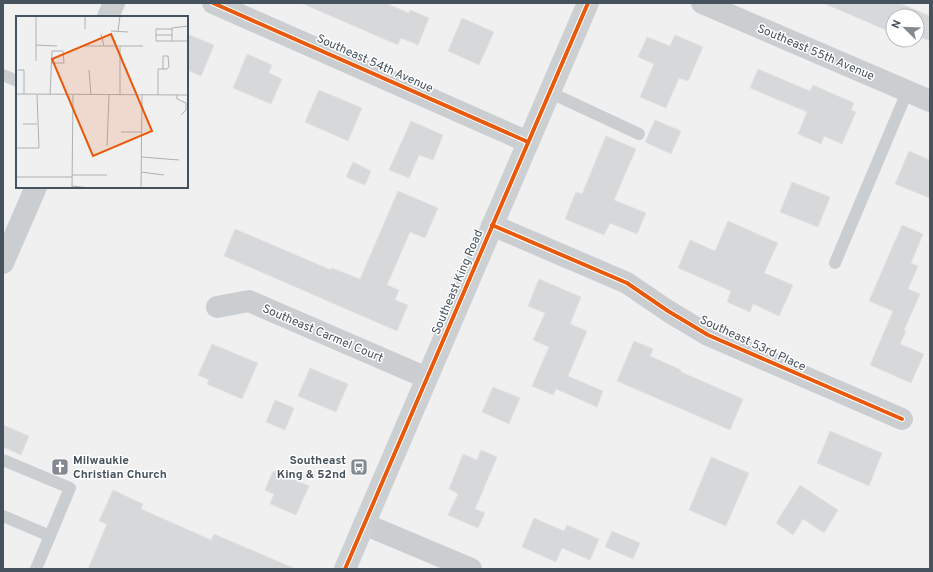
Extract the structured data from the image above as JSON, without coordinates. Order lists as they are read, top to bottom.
{
  "streets": {
    "main road": ["Southeast King Road"],
    "street": [
      "Southeast 55th Avenue",
      "Southeast 54th Avenue",
      "Southeast Carmel Court",
      "Southeast 53rd Place"
    ]
  },
  "crossings": [
    ["Southeast 54th Avenue", "Southeast King Road"],
    ["Southeast King Road", "Southeast Carmel Court"],
    ["Southeast King Road", "Southeast 53rd Place"]
  ],
  "places": {
    "church": ["Milwaukie Christian Church"],
    "bus stop": ["Southeast King & 52nd"]
  },
  "north": "top left"
}
